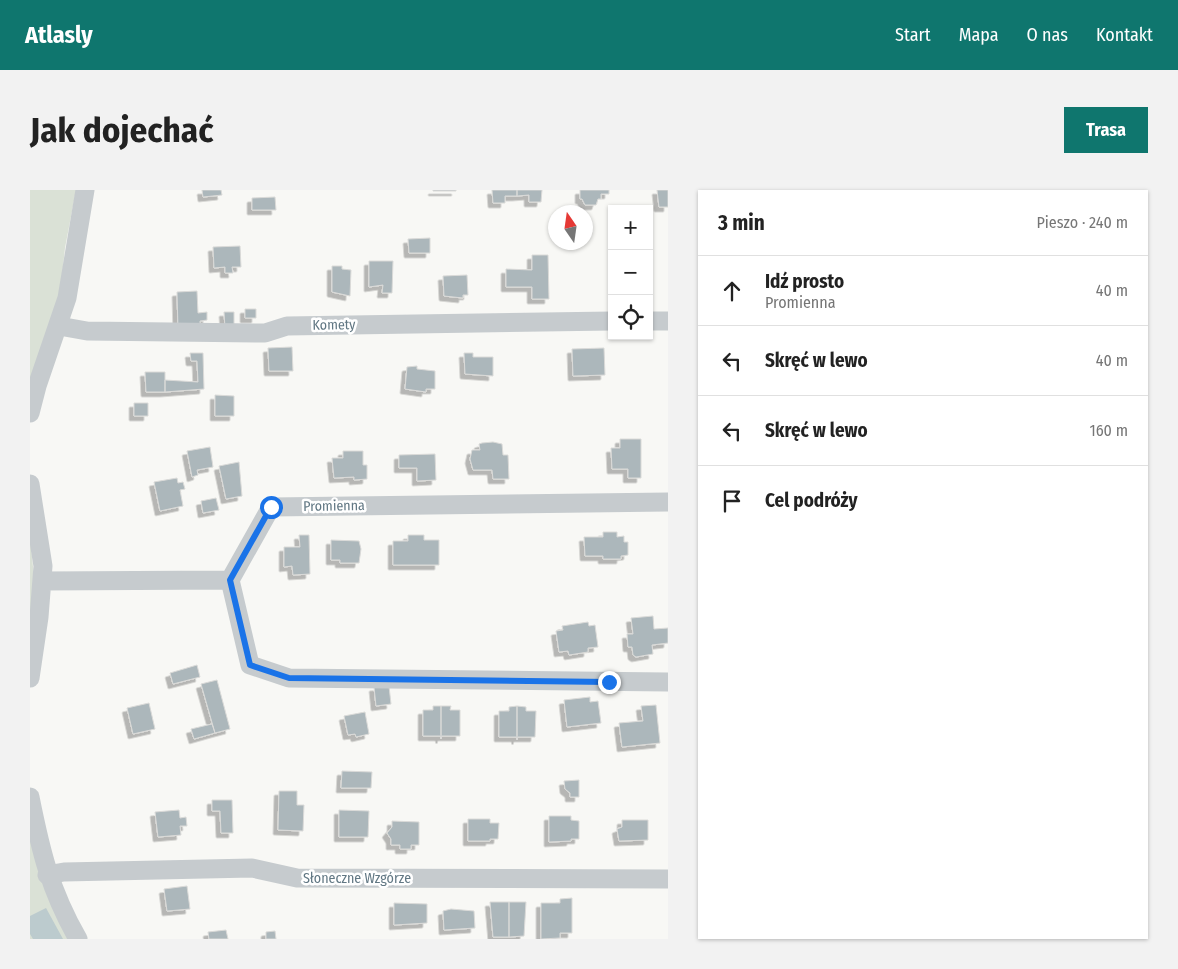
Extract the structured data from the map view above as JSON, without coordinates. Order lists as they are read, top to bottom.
{
  "streets": {
    "street": ["Komety", "Promienna", "Słoneczne Wzgórze"]
  },
  "north": "top",
  "page": {
    "header": "Atlasly",
    "nav": [
      "Start",
      "Mapa",
      "O nas",
      "Kontakt"
    ],
    "buttons": "Trasa",
    "title": "Jak dojechać",
    "heading": ["3 min", "Pieszo · 240 m"],
    "map_buttons": ["+", "−"],
    "list": [
      ["Idź prosto", "Promienna", "40 m"],
      ["Skręć w lewo", "40 m"],
      ["Skręć w lewo", "160 m"],
      "Cel podróży"
    ]
  }
}
